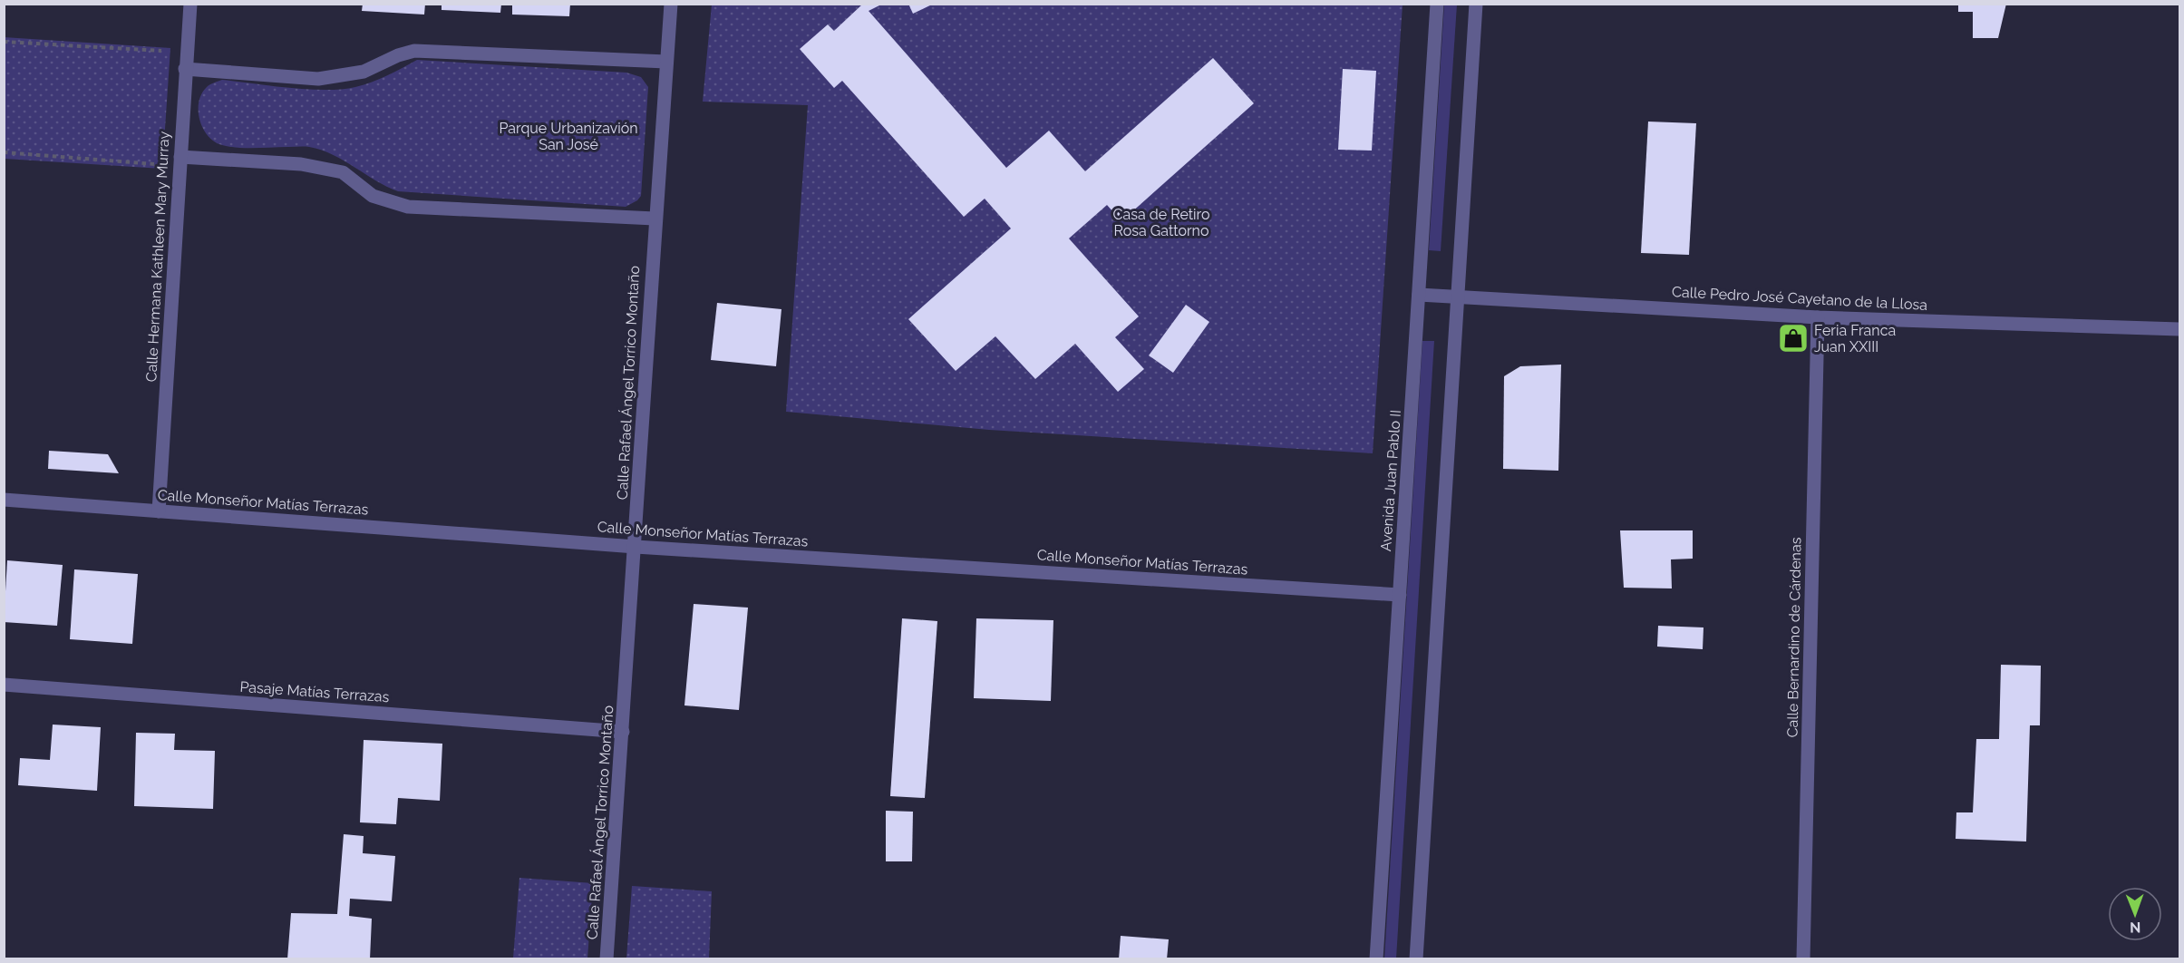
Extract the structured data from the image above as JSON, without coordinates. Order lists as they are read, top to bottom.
{
  "streets": {
    "street": [
      "Calle Hermana Kathleen Mary Murray",
      "Calle Pedro José Cayetano de la Llosa",
      "Calle Rafael Ángel Torrico Montaño",
      "Avenida Juan Pablo II",
      "Calle Monseñor Matías Terrazas",
      "Calle Bernardino de Cárdenas",
      "Pasaje Matías Terrazas"
    ]
  },
  "crossings": [
    ["Calle Hermana Kathleen Mary Murray", "Calle Monseñor Matías Terrazas"],
    ["Calle Pedro José Cayetano de la Llosa", "Avenida Juan Pablo II"],
    ["Calle Pedro José Cayetano de la Llosa", "Calle Bernardino de Cárdenas"],
    ["Calle Rafael Ángel Torrico Montaño", "Calle Monseñor Matías Terrazas"],
    ["Calle Rafael Ángel Torrico Montaño", "Pasaje Matías Terrazas"],
    ["Avenida Juan Pablo II", "Calle Monseñor Matías Terrazas"]
  ],
  "parks": ["Parque Urbanizavión San José", "Casa de Retiro Rosa Gattorno"],
  "places": {
    "shop": ["Feria Franca Juan XXIII"]
  },
  "north": "bottom"
}
